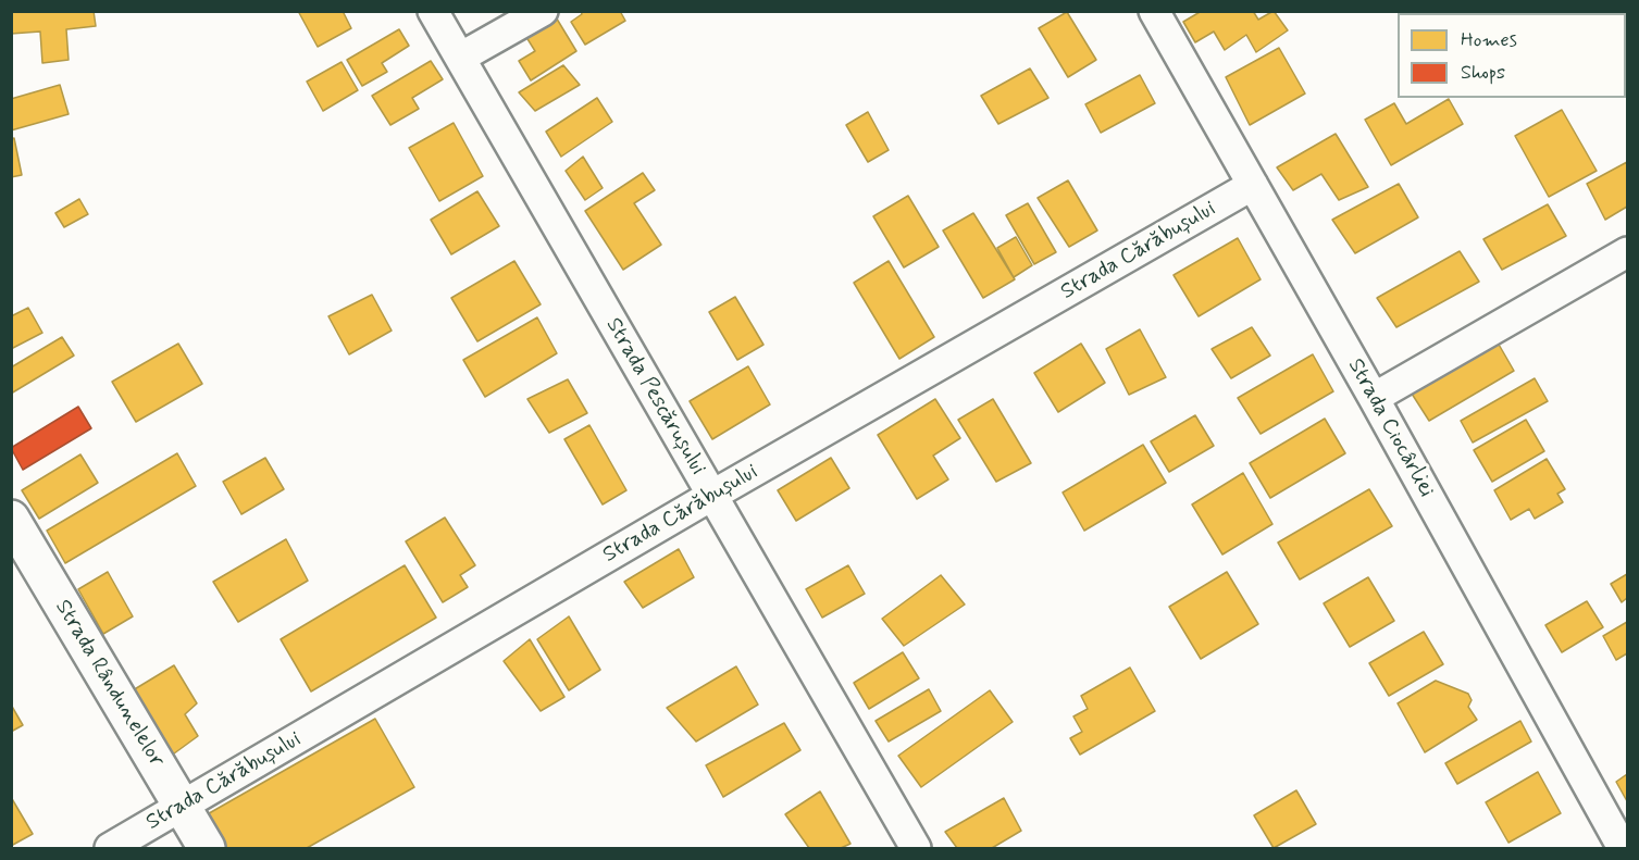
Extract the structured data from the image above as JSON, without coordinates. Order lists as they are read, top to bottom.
{
  "streets": {
    "street": [
      "Strada Cărăbușului",
      "Strada Pescărușului",
      "Strada Ciocârliei",
      "Strada Rândunelelor"
    ]
  },
  "crossings": [
    ["Strada Cărăbușului", "Strada Pescărușului"],
    ["Strada Cărăbușului", "Strada Ciocârliei"],
    ["Strada Cărăbușului", "Strada Rândunelelor"]
  ],
  "legend": ["Homes", "Shops"]
}
